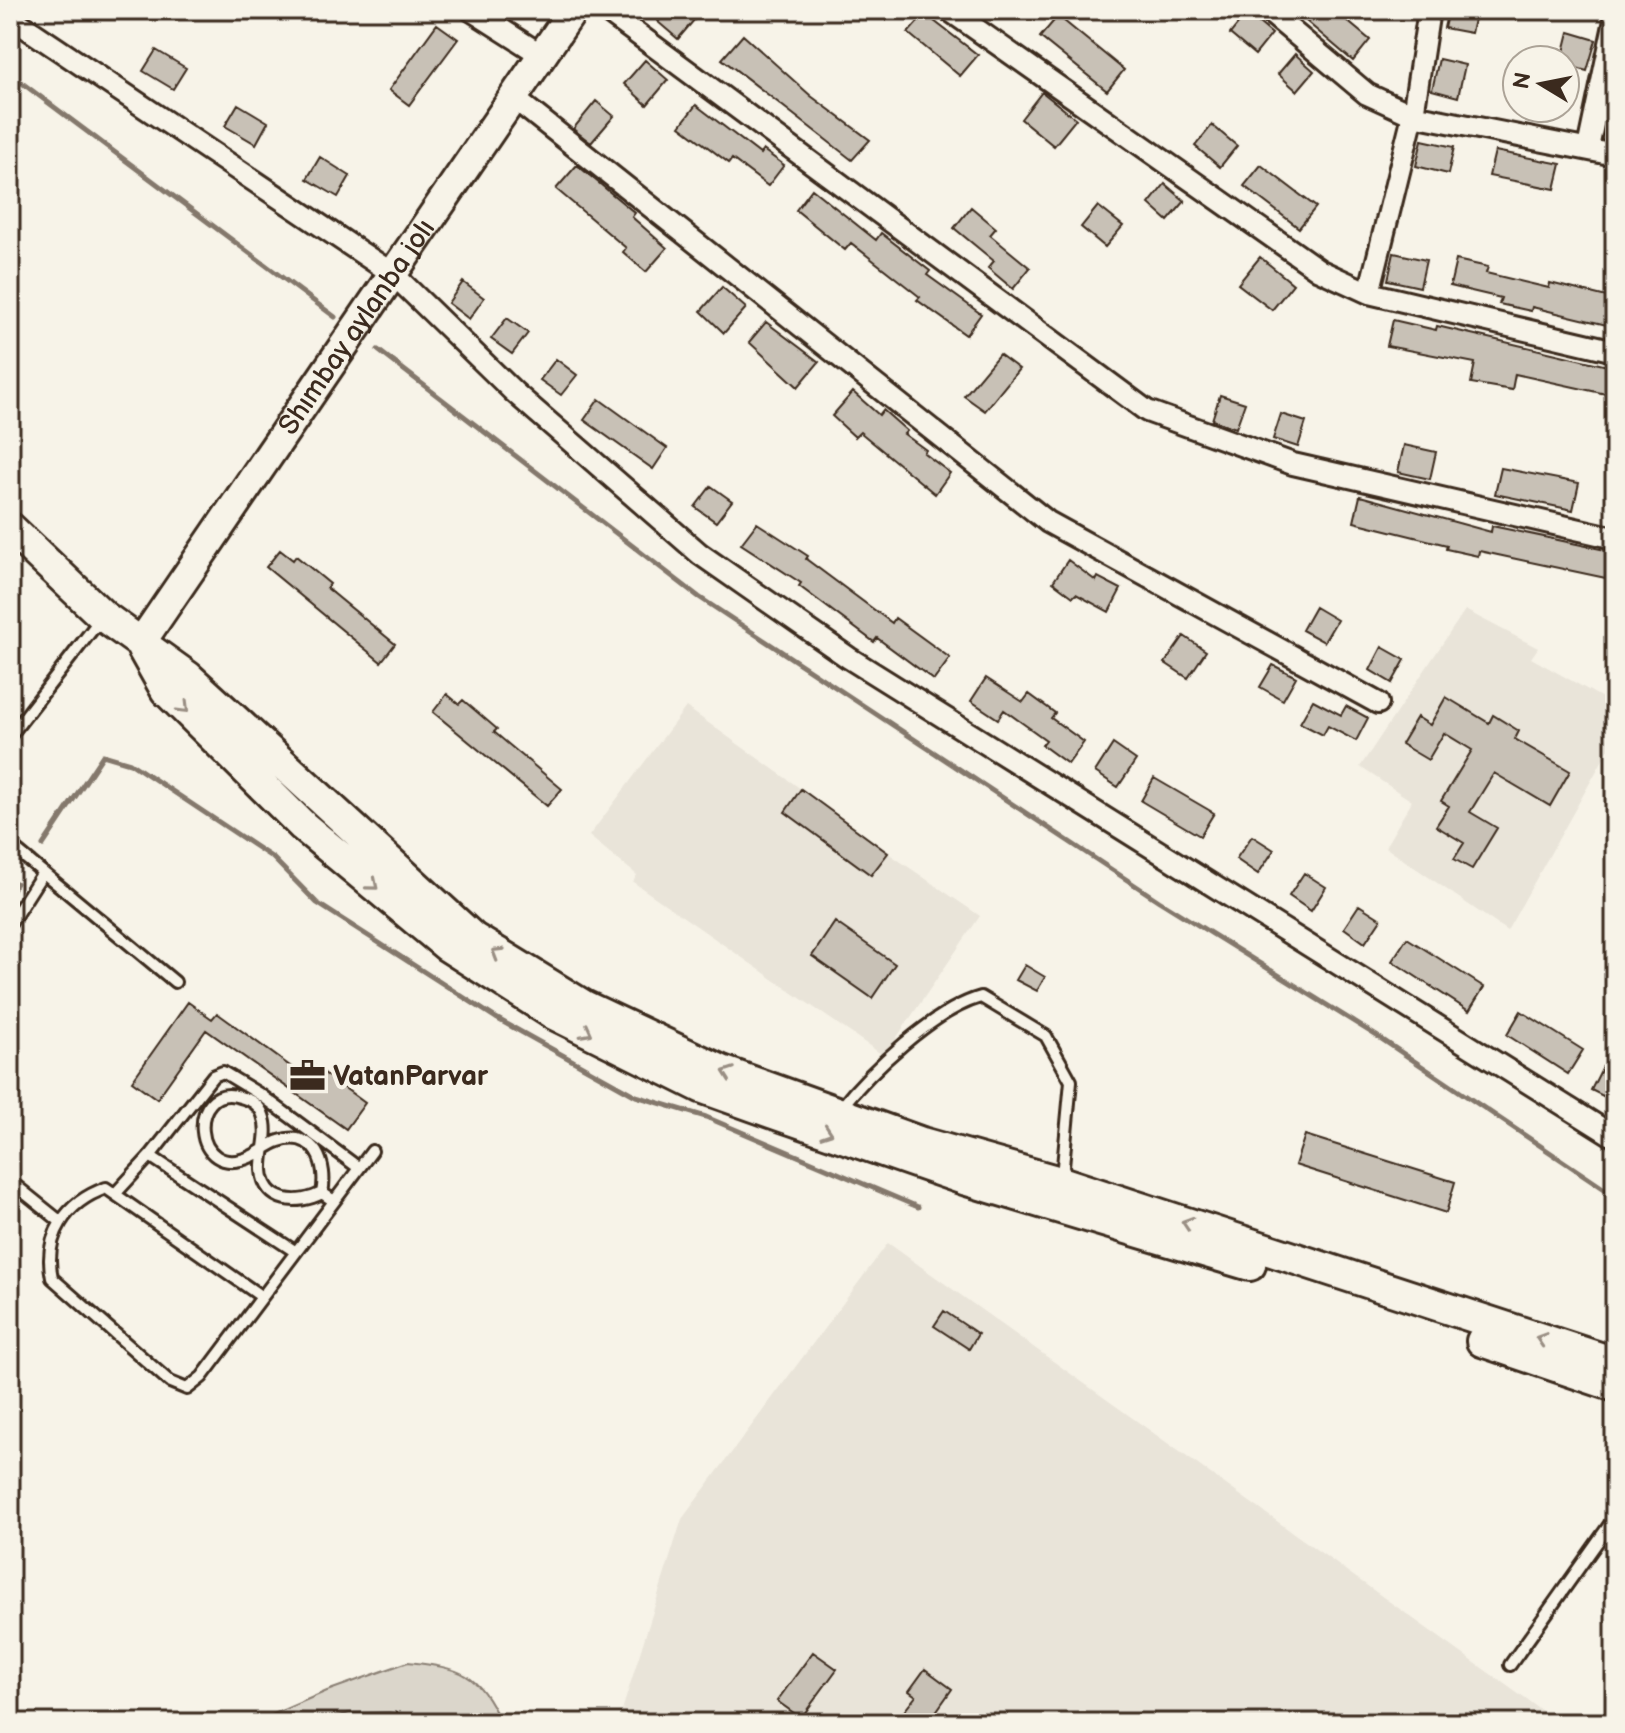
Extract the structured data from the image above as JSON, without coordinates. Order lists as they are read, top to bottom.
{
  "streets": {
    "main road": ["Shımbay aylanba jolı"]
  },
  "places": {
    "office": ["VatanParvar"]
  },
  "north": "left"
}
